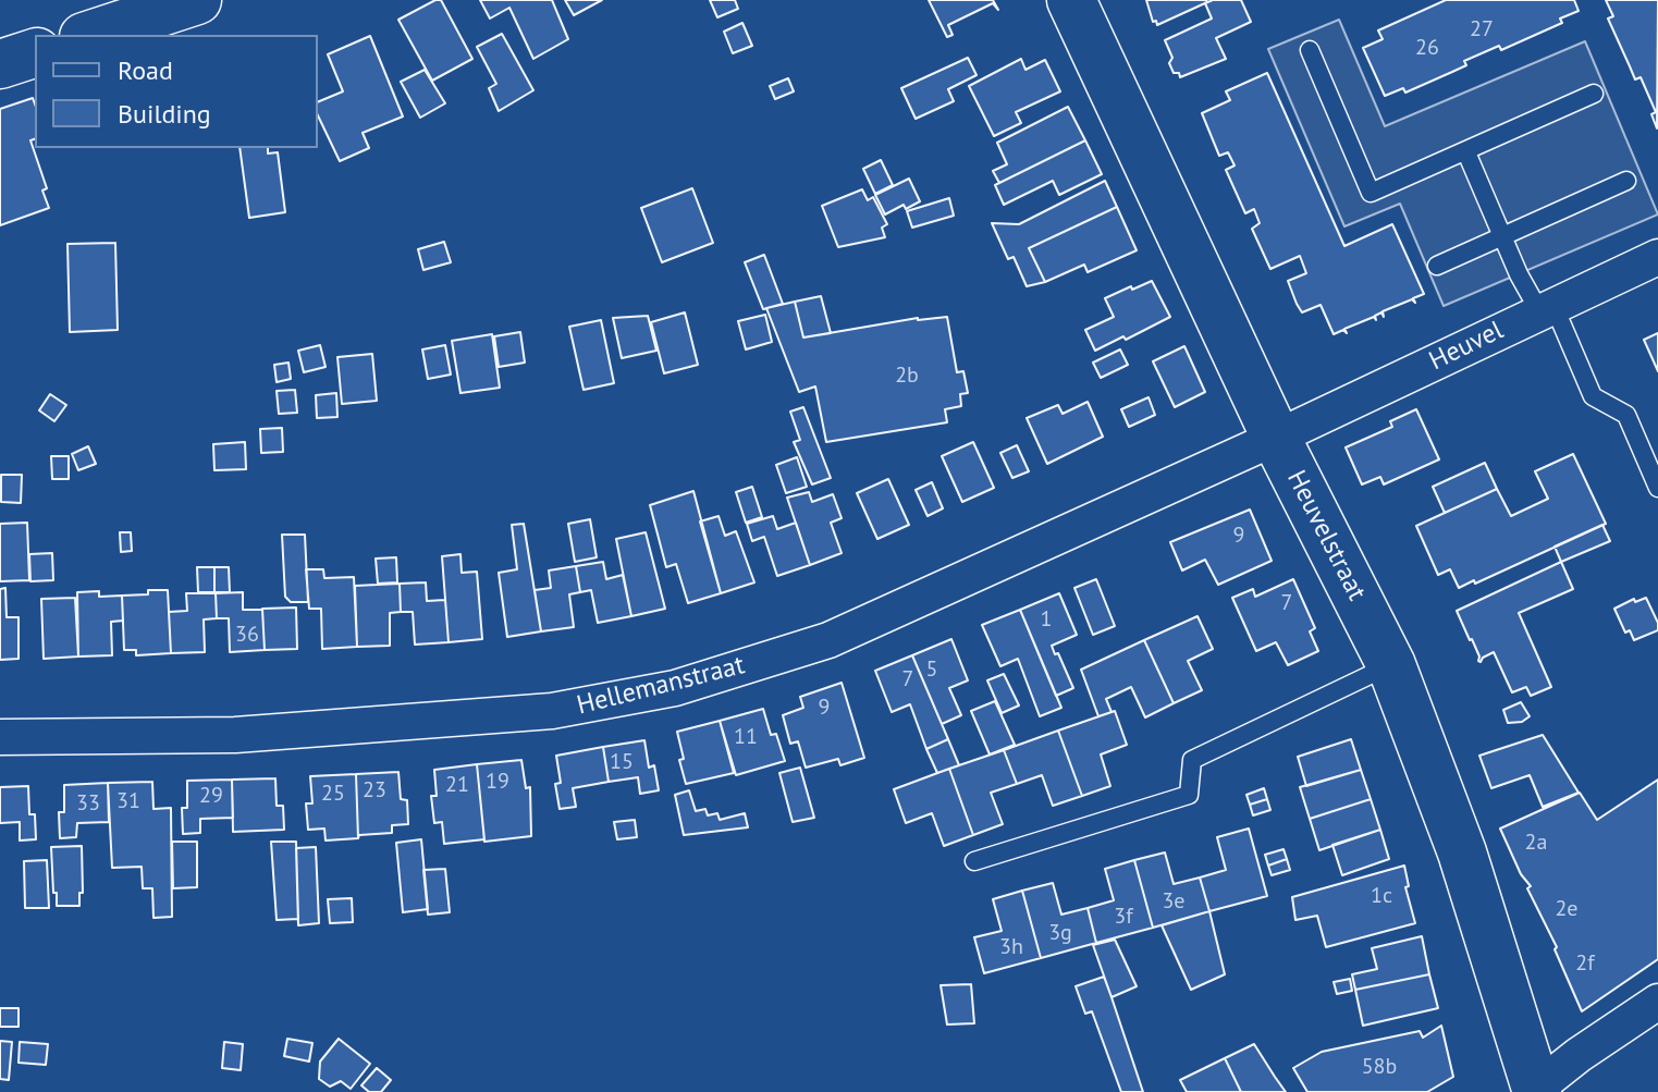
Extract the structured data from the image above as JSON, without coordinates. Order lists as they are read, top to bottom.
{
  "streets": {
    "street": ["Heuvel", "Heuvelstraat", "Hellemanstraat"]
  },
  "crossings": [
    ["Heuvel", "Heuvelstraat"],
    ["Heuvel", "Hellemanstraat"],
    ["Heuvelstraat", "Hellemanstraat"]
  ],
  "house_numbers": [
    "27",
    "26",
    "2b",
    "9",
    "7",
    "1",
    "36",
    "5",
    "7",
    "9",
    "11",
    "15",
    "19",
    "21",
    "23",
    "25",
    "29",
    "31",
    "33",
    "2a",
    "1c",
    "3e",
    "2e",
    "3f",
    "3g",
    "3h",
    "2f",
    "58b"
  ],
  "legend": ["Road", "Building"]
}
